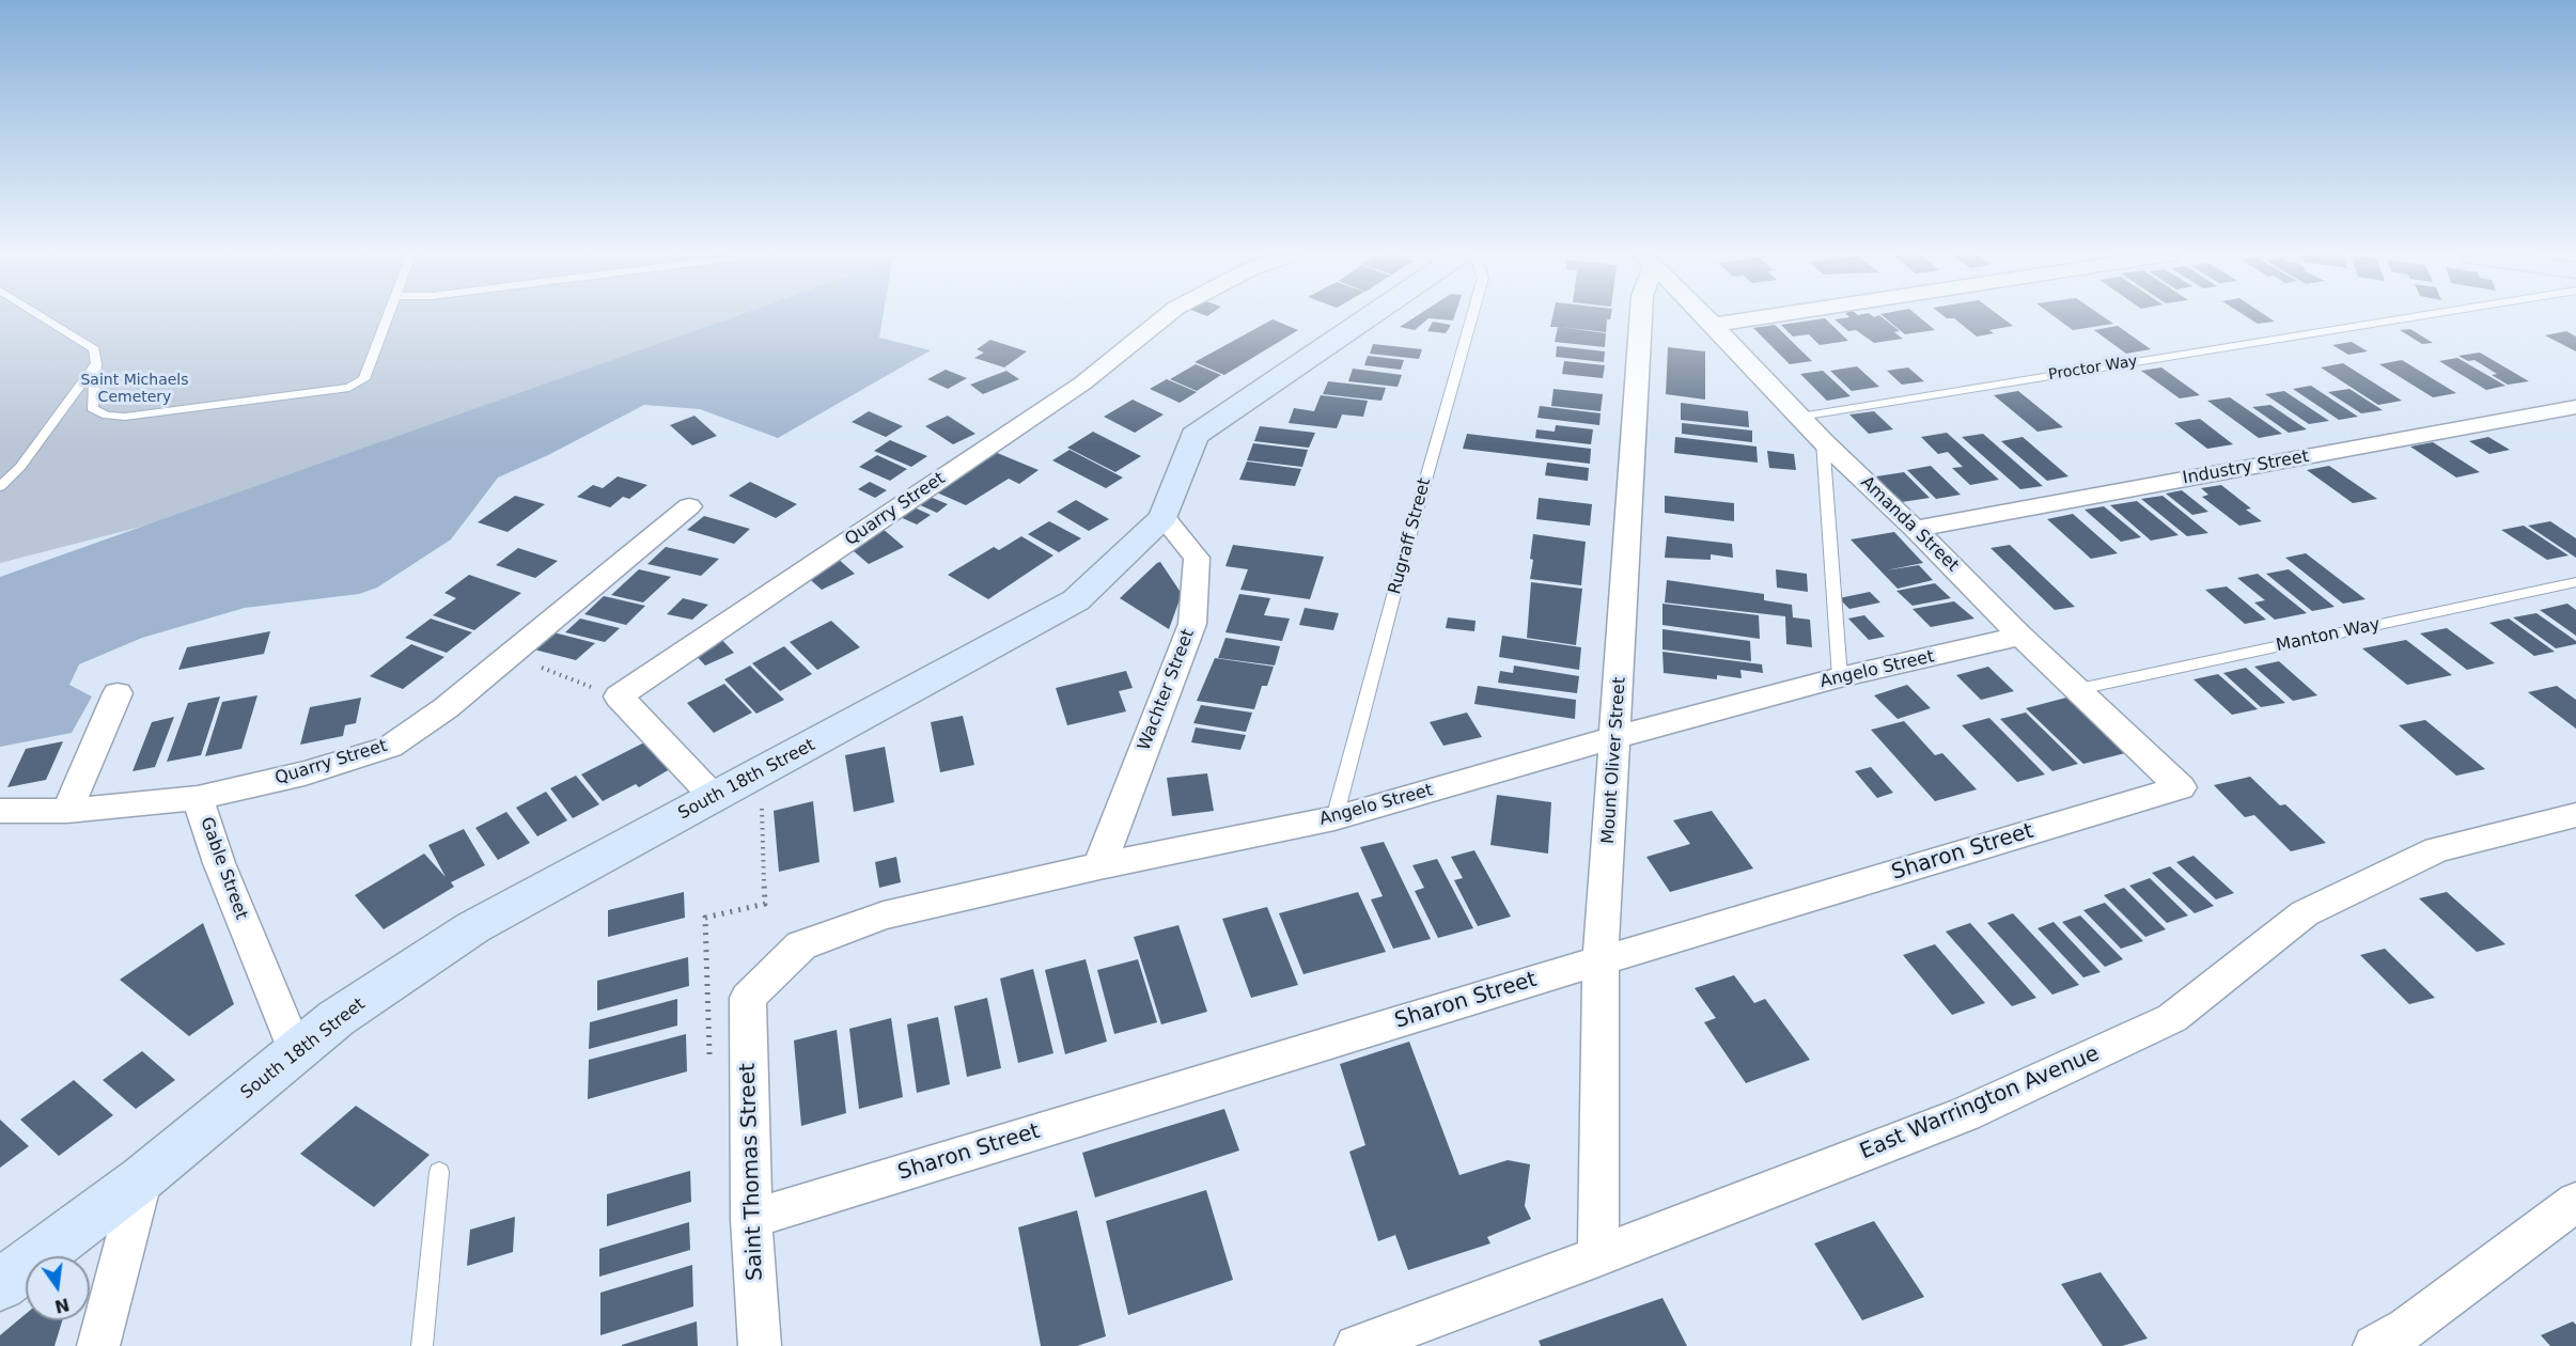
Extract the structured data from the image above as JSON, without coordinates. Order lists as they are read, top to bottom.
{
  "streets": {
    "main road": ["South 18th Street"],
    "street": [
      "Industry Street",
      "Quarry Street",
      "Amanda Street",
      "Angelo Street",
      "Wachter Street",
      "Mount Oliver Street",
      "Sharon Street",
      "Gable Street",
      "East Warrington Avenue",
      "Saint Thomas Street"
    ],
    "lane": ["Proctor Way", "Rugraff Street", "Manton Way"]
  },
  "crossings": [
    ["Proctor Way", "Amanda Street"],
    ["Industry Street", "Amanda Street"],
    ["Quarry Street", "Gable Street"],
    ["Amanda Street", "Manton Way"],
    ["Amanda Street", "Angelo Street"],
    ["Amanda Street", "Sharon Street"],
    ["Rugraff Street", "Angelo Street"],
    ["Angelo Street", "Wachter Street"],
    ["Angelo Street", "Mount Oliver Street"],
    ["Angelo Street", "Saint Thomas Street"],
    ["Wachter Street", "South 18th Street"],
    ["Mount Oliver Street", "Sharon Street"],
    ["Mount Oliver Street", "East Warrington Avenue"],
    ["South 18th Street", "Gable Street"],
    ["Sharon Street", "Saint Thomas Street"]
  ],
  "parks": ["Saint Michaels Cemetery"],
  "north": "bottom"
}
